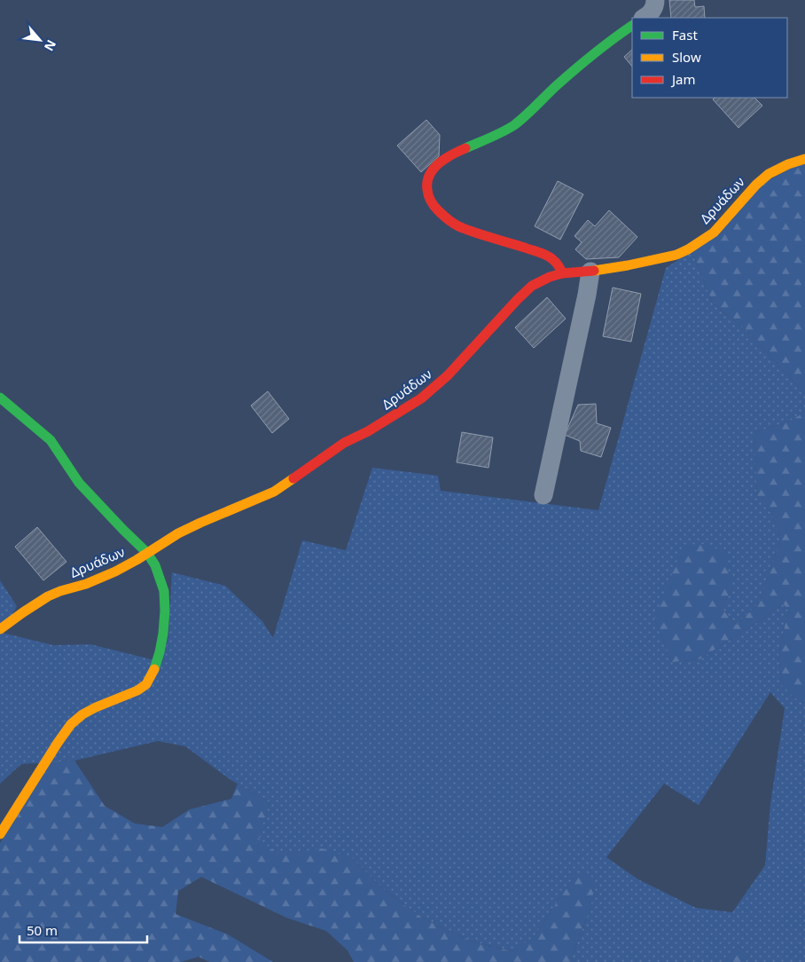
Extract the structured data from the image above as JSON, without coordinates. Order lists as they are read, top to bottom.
{
  "streets": {
    "street": ["Δρυάδων"]
  },
  "legend": ["Fast", "Slow", "Jam"],
  "scale_bar": "50 m",
  "north": "bottom right"
}
